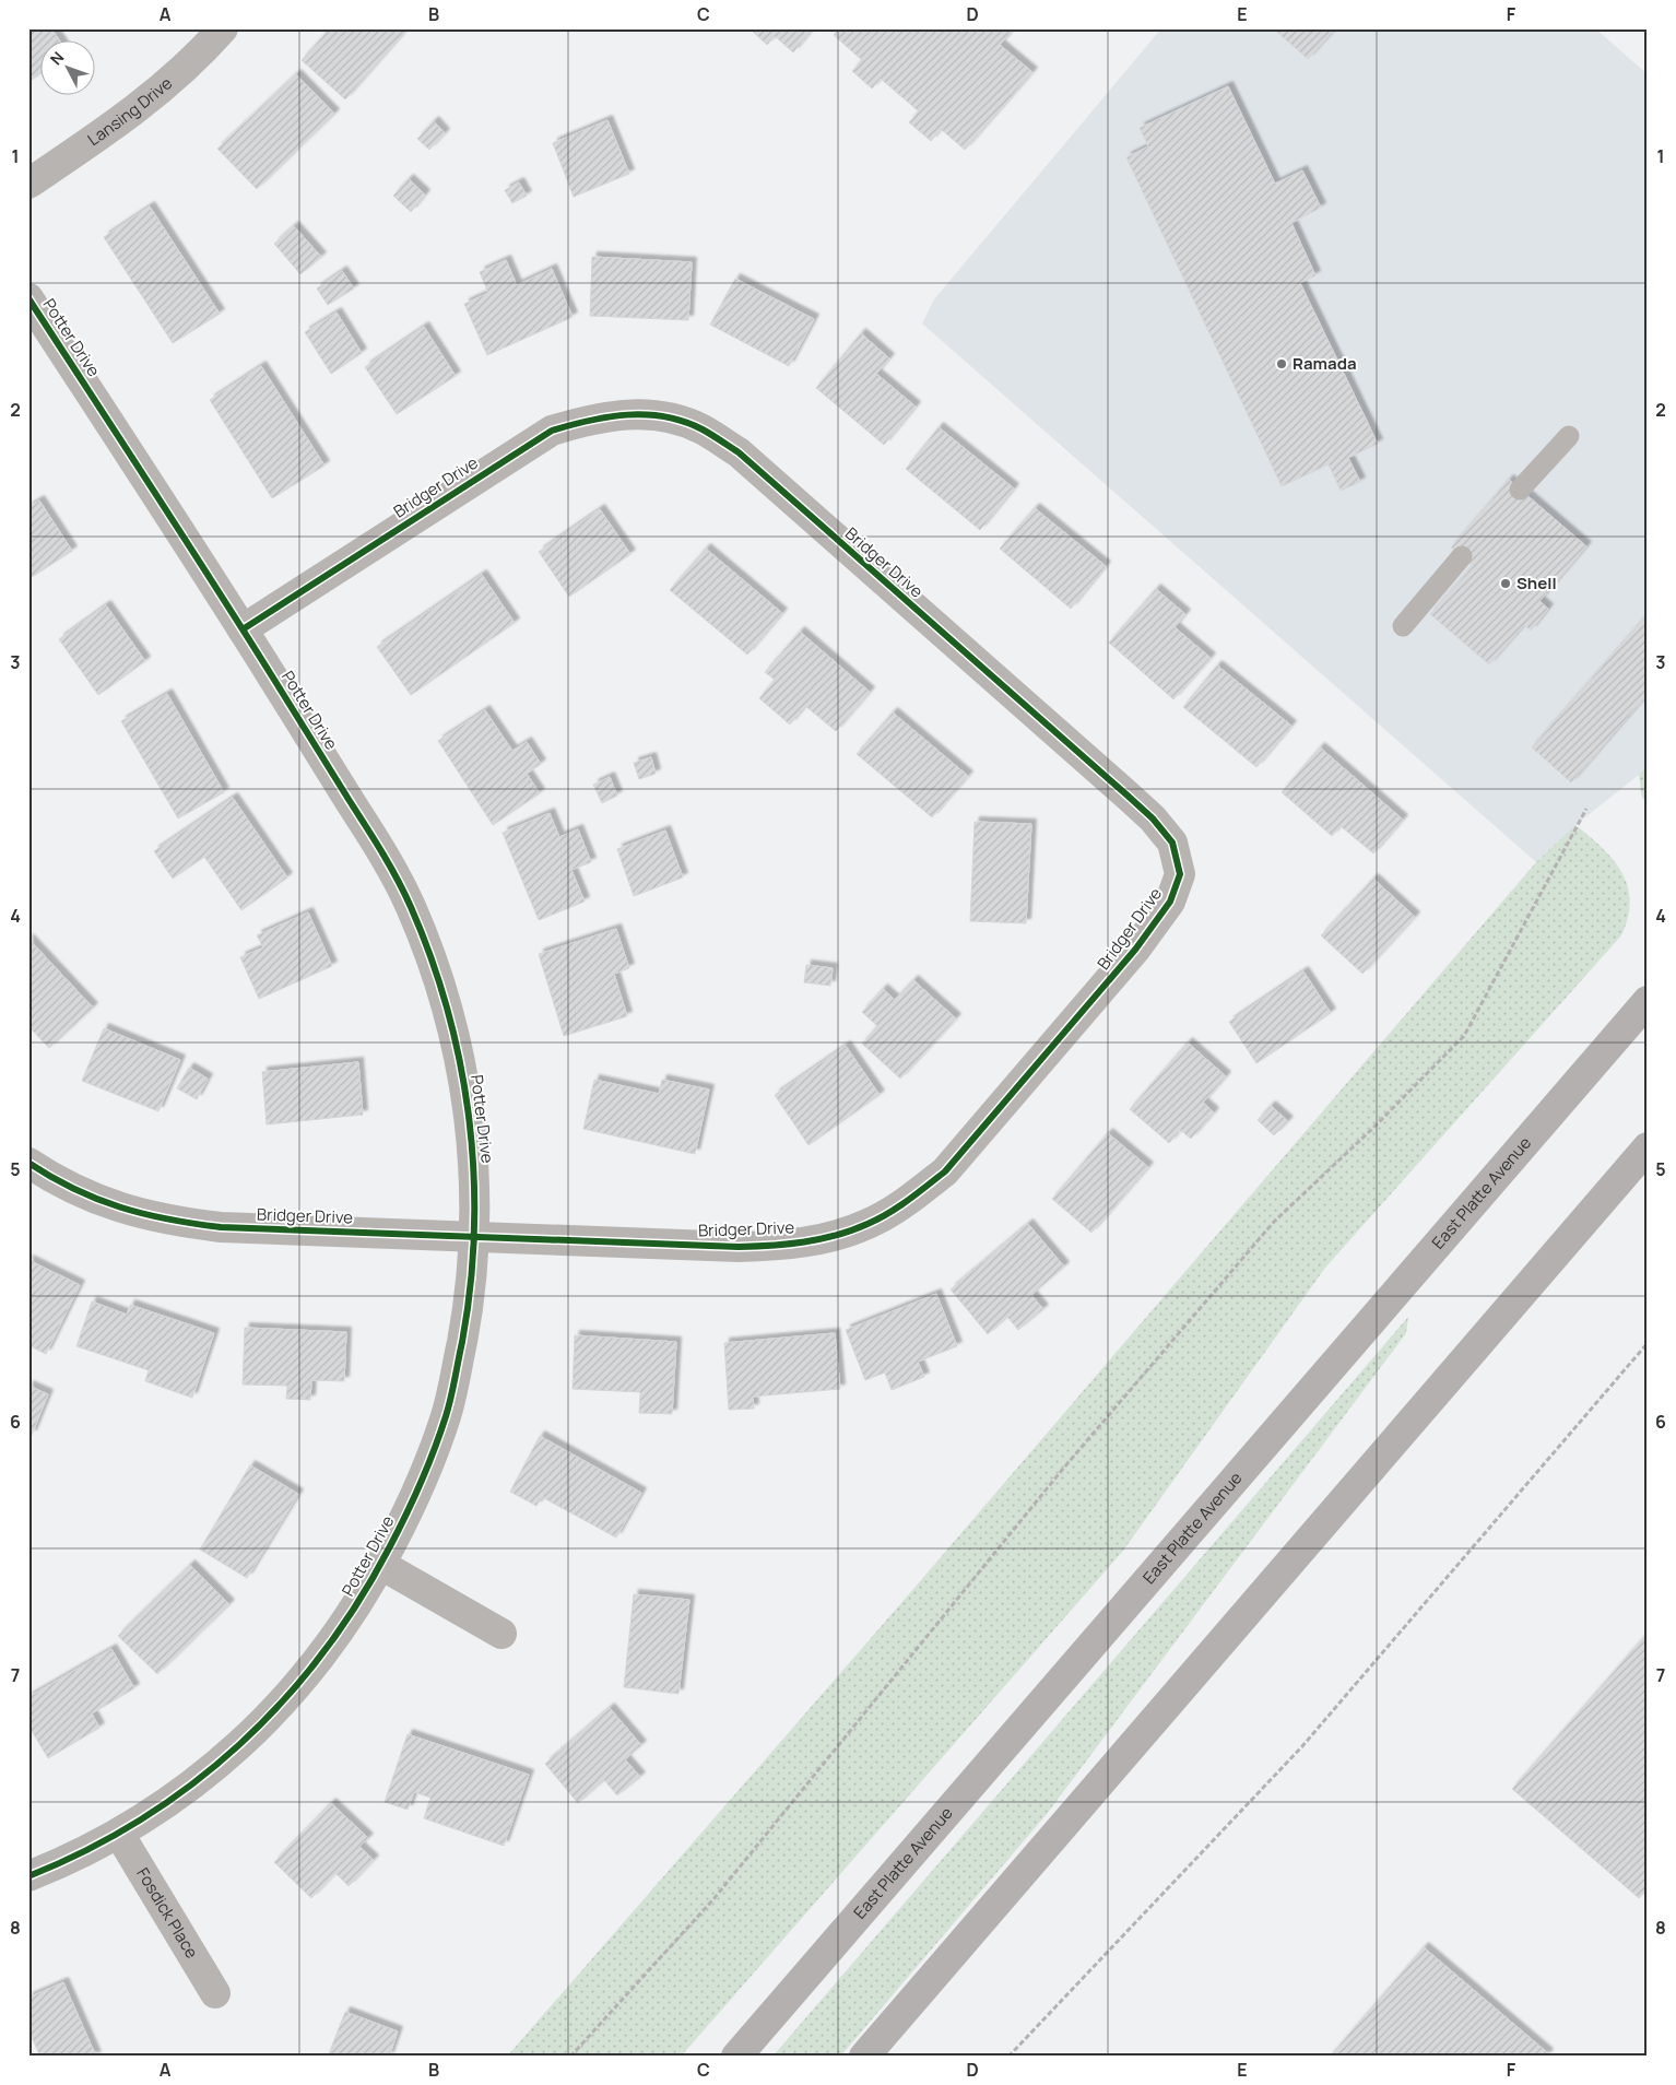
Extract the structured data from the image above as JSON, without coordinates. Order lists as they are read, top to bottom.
{
  "streets": {
    "highway": ["East Platte Avenue"],
    "street": [
      "Lansing Drive",
      "Potter Drive",
      "Bridger Drive",
      "Fosdick Place"
    ]
  },
  "crossings": [
    ["Potter Drive", "Bridger Drive"],
    ["Potter Drive", "Fosdick Place"]
  ],
  "places": ["Ramada", "Shell"],
  "north": "top left",
  "grid": {
    "columns": [
      "A",
      "B",
      "C",
      "D",
      "E",
      "F"
    ],
    "rows": [
      "1",
      "2",
      "3",
      "4",
      "5",
      "6",
      "7",
      "8"
    ]
  }
}
